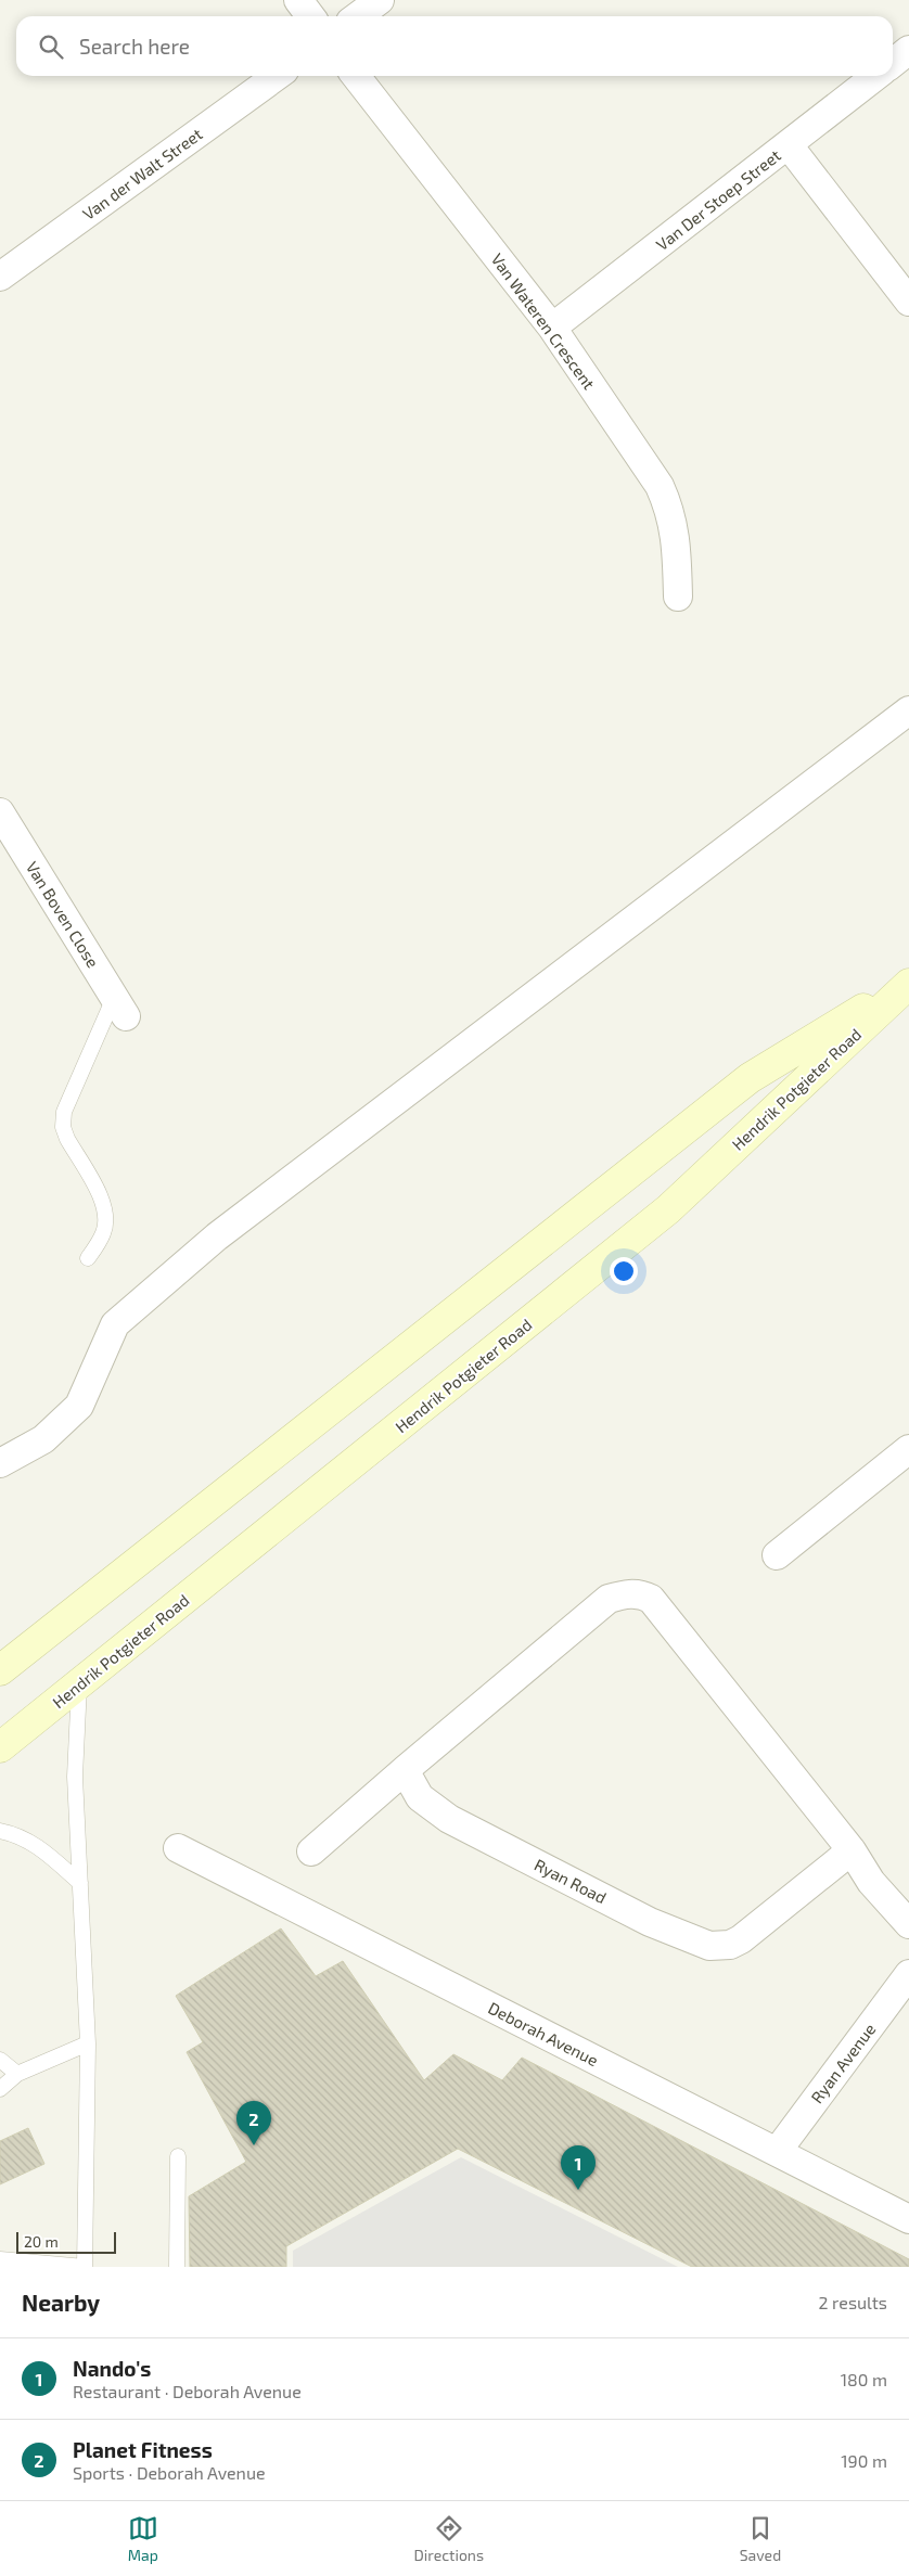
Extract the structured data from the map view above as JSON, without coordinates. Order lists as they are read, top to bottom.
{
  "streets": {
    "main road": ["Hendrik Potgieter Road"],
    "street": [
      "Van der Walt Street",
      "Van Der Stoep Street",
      "Van Wateren Crescent",
      "Van Boven Close",
      "Ryan Road",
      "Deborah Avenue",
      "Ryan Avenue"
    ]
  },
  "crossings": [
    ["Van Der Stoep Street", "Van Wateren Crescent"],
    ["Deborah Avenue", "Ryan Avenue"]
  ],
  "scale_bar": "20 m",
  "page": {
    "search": "Search here",
    "pins": ["2", "1"],
    "scale": "20 m",
    "heading": ["Nearby", "2 results"],
    "list": [
      {
        "mark": "1",
        "name": "Nando's",
        "note": "Restaurant · Deborah Avenue",
        "value": "180 m"
      },
      {
        "mark": "2",
        "name": "Planet Fitness",
        "note": "Sports · Deborah Avenue",
        "value": "190 m"
      }
    ],
    "nav": ["Map", "Directions", "Saved"]
  }
}
